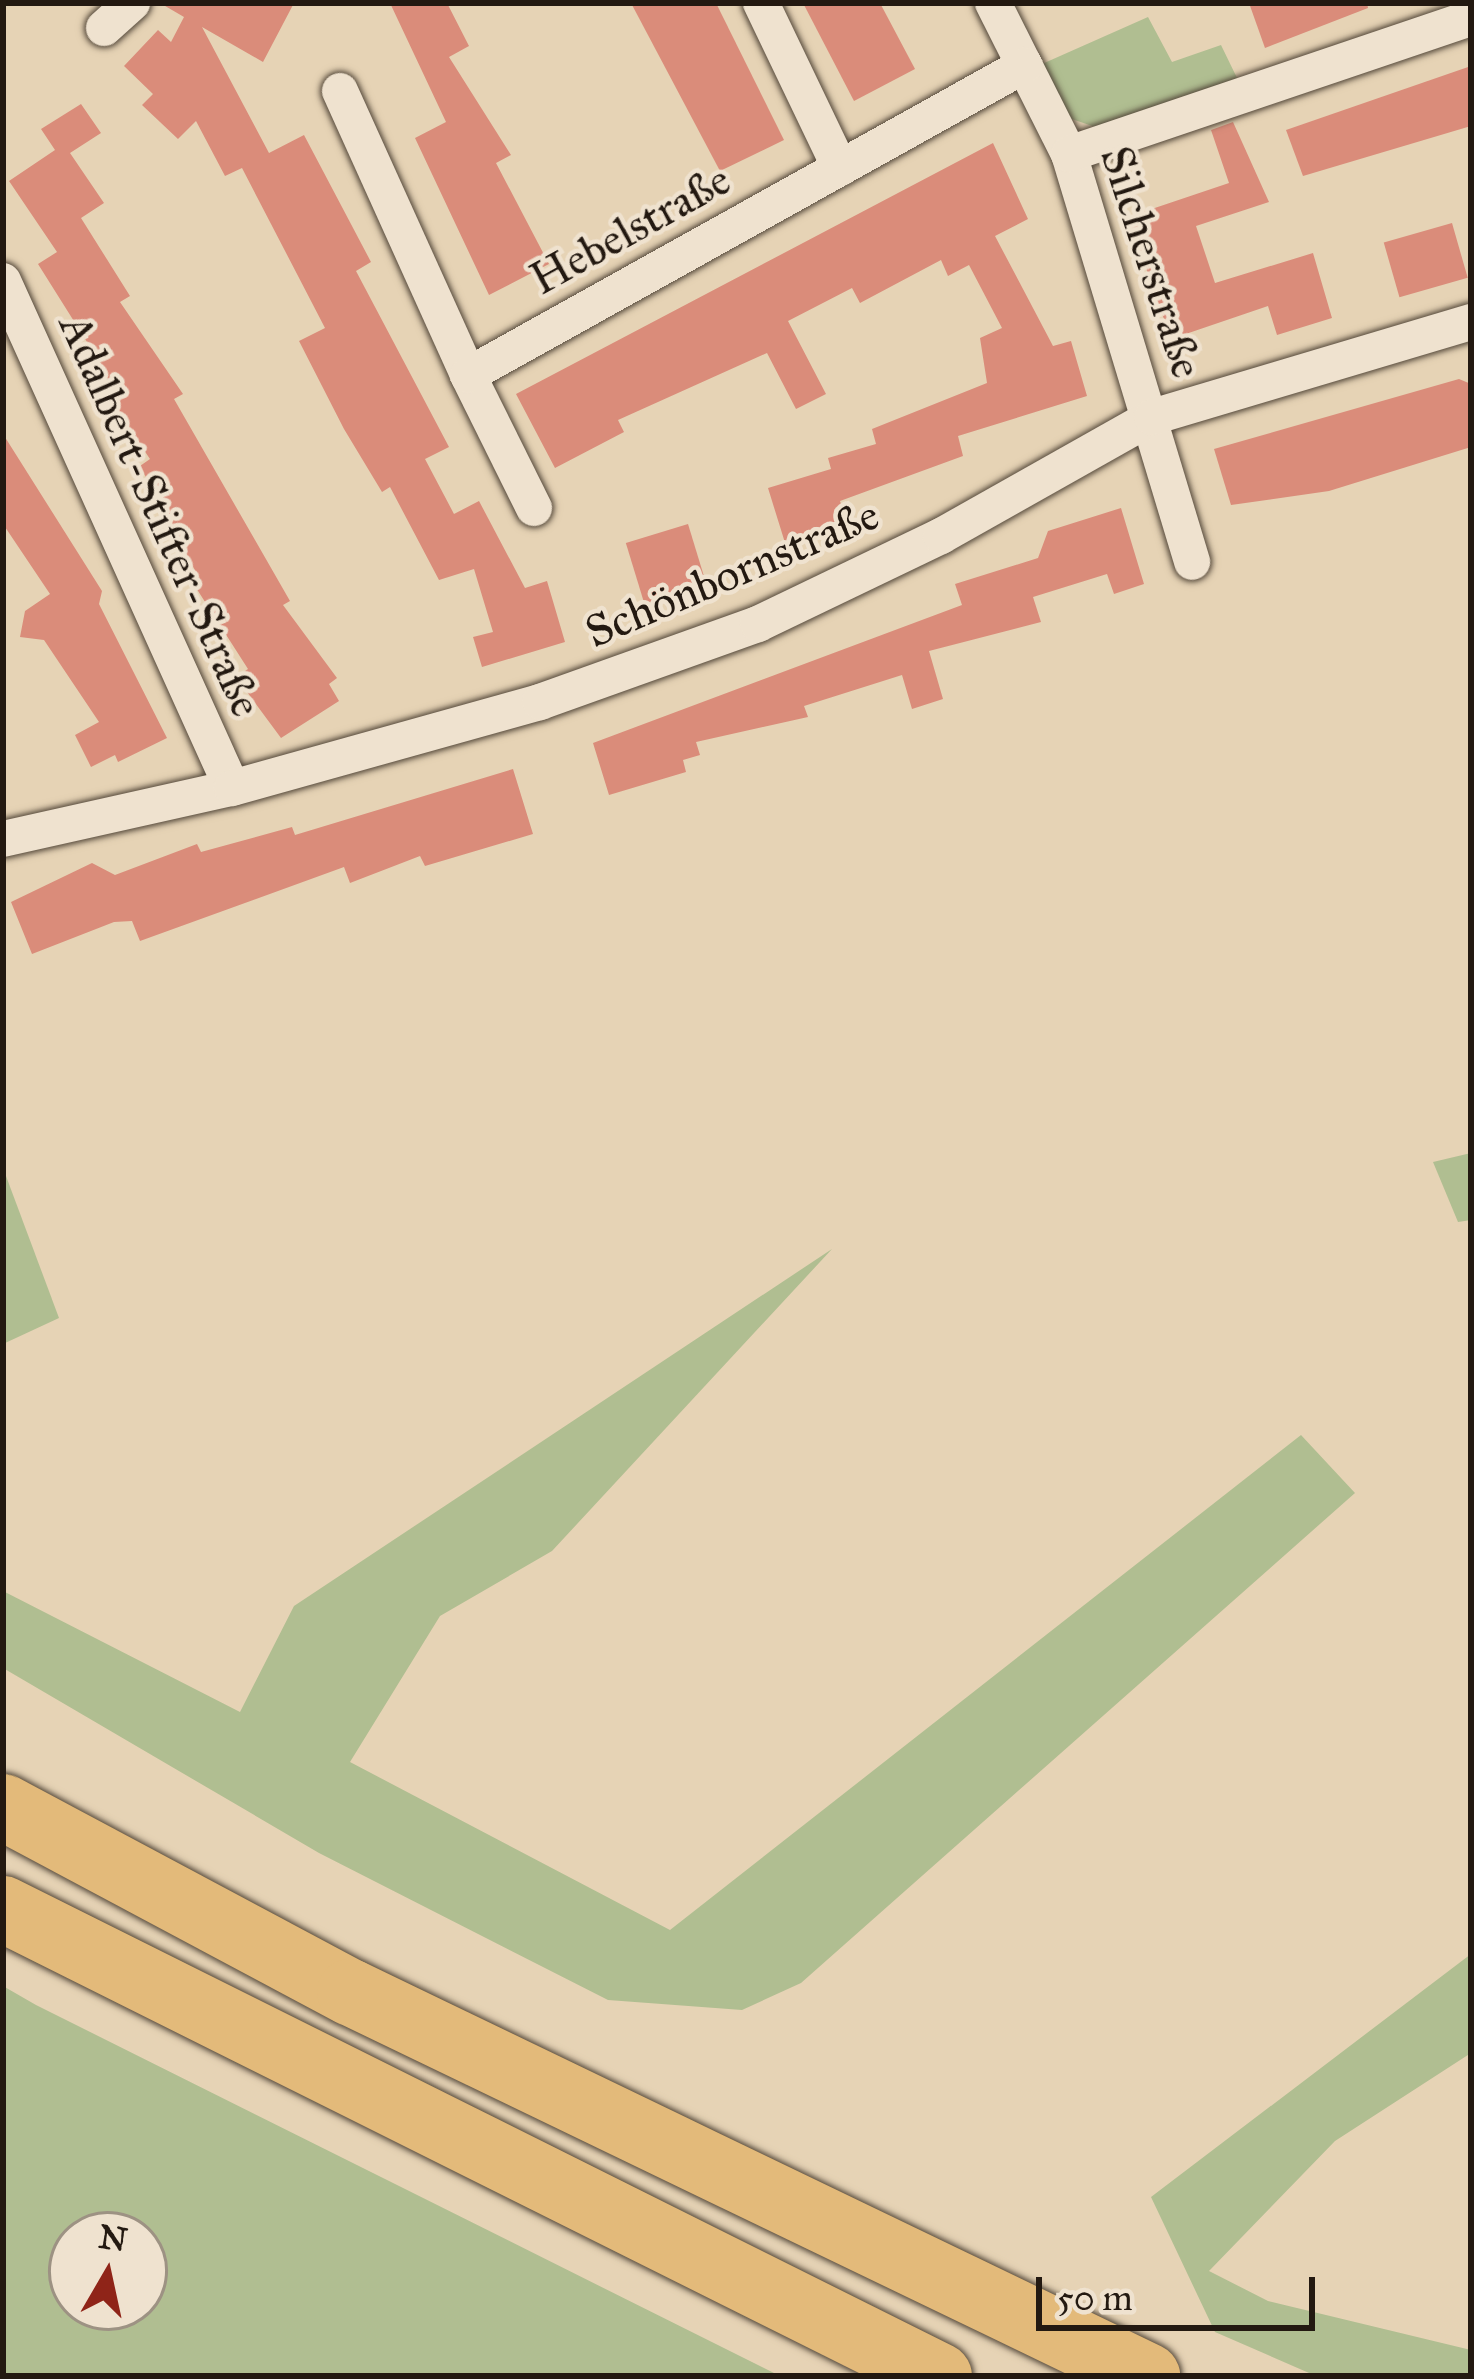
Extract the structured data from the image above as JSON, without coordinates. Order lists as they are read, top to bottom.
{
  "streets": {
    "street": [
      "Hebelstraße",
      "Silcherstraße",
      "Adalbert-Stifter-Straße",
      "Schönbornstraße"
    ]
  },
  "crossings": [
    ["Hebelstraße", "Silcherstraße"],
    ["Silcherstraße", "Schönbornstraße"],
    ["Adalbert-Stifter-Straße", "Schönbornstraße"]
  ],
  "scale_bar": "50 m",
  "north": "top"
}
